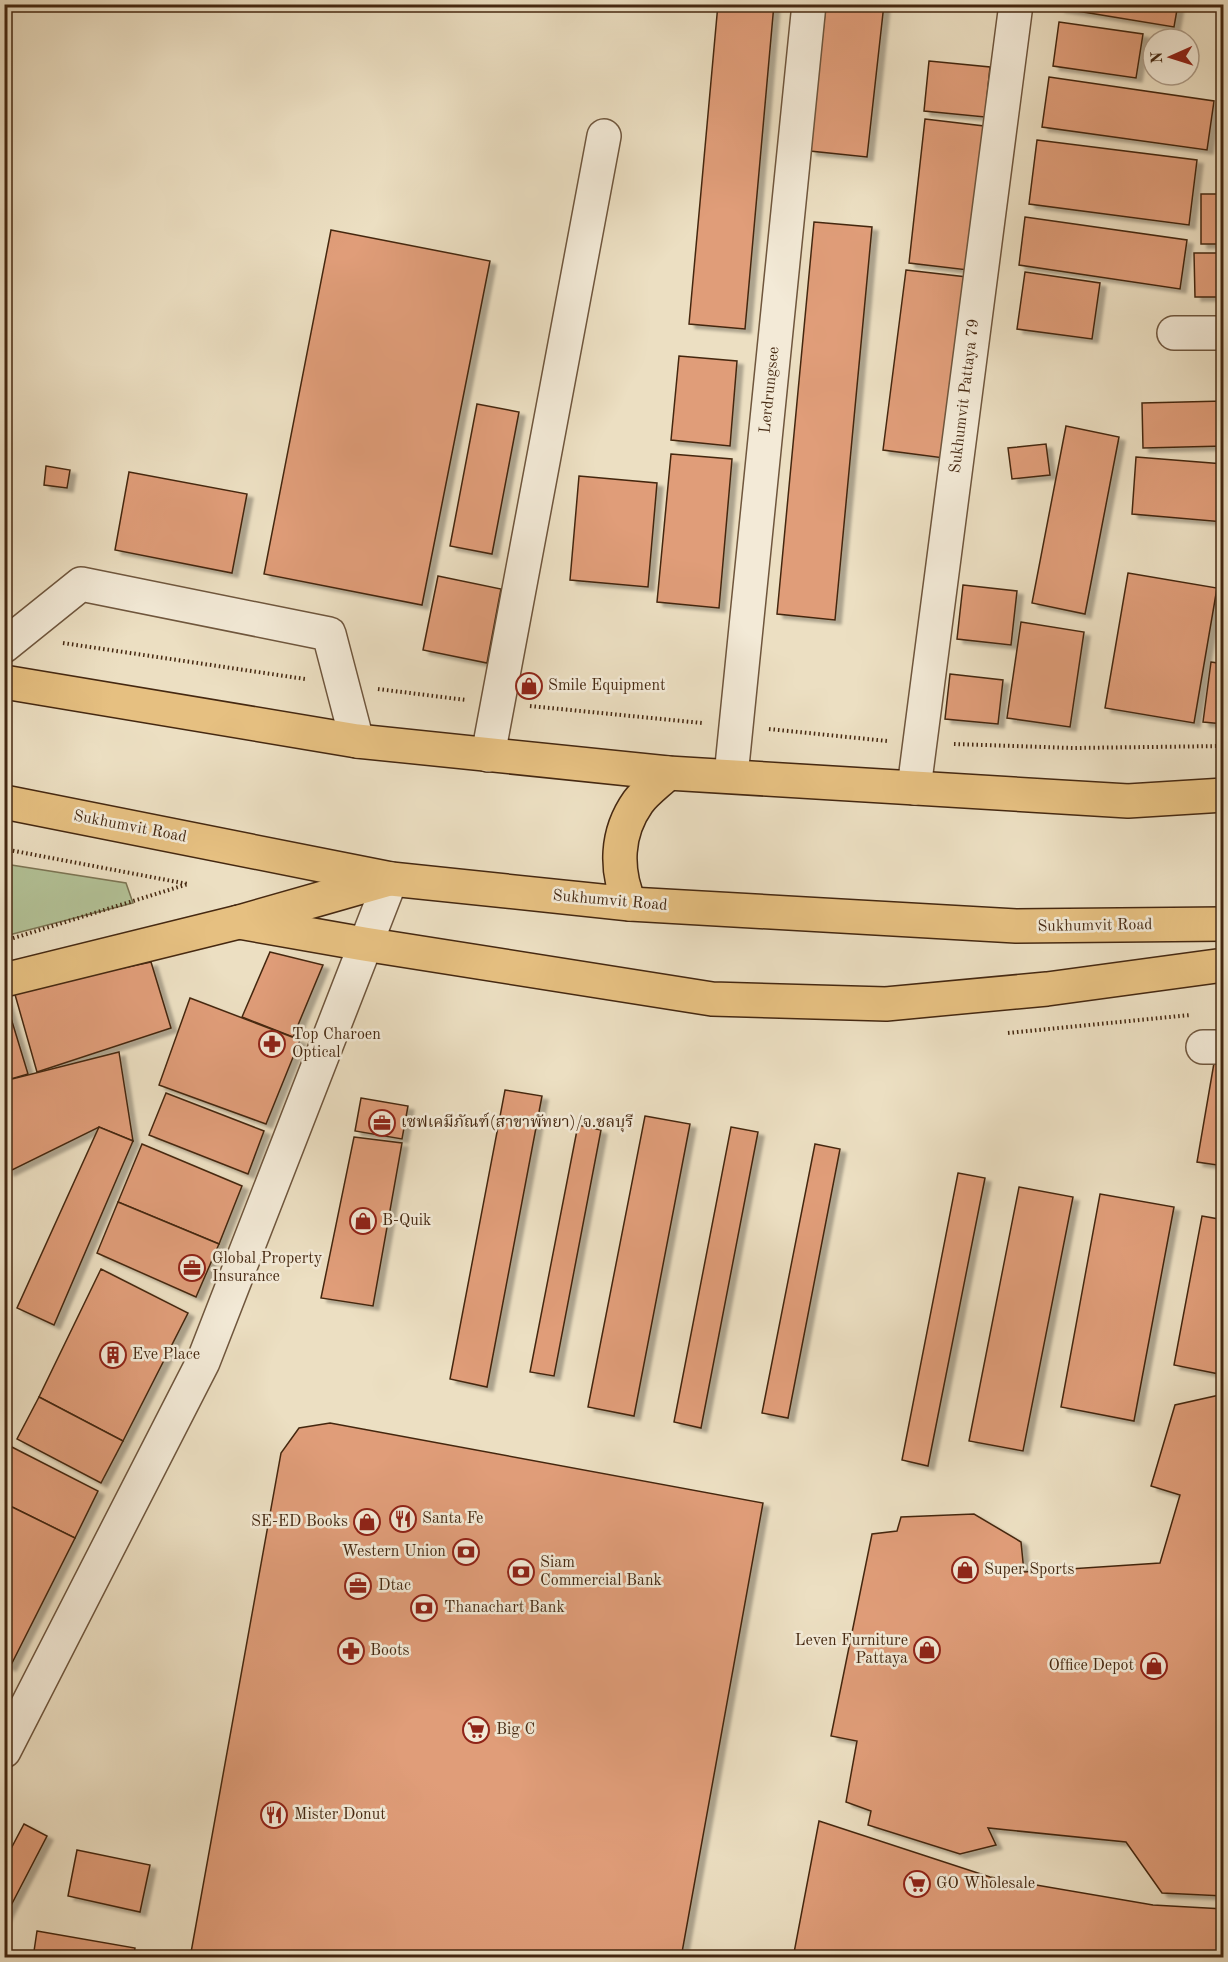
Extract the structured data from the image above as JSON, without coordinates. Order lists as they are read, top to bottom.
{
  "streets": {
    "highway": ["Sukhumvit Road"],
    "street": ["Lerdrungsee", "Sukhumvit Pattaya 79"]
  },
  "places": {
    "shop": [
      "Smile Equipment",
      "B-Quik",
      "SE-ED Books",
      "Super Sports",
      "Leven Furniture Pattaya",
      "Office Depot"
    ],
    "pharmacy": ["Top Charoen Optical", "Boots"],
    "office": ["เซฟเคมีภัณฑ์(สาขาพัทยา)/จ.ชลบุรี", "Global Property Insurance", "Dtac"],
    "building": ["Eve Place"],
    "restaurant": ["Santa Fe", "Mister Donut"],
    "bank": ["Western Union", "Siam Commercial Bank", "Thanachart Bank"],
    "supermarket": ["Big C", "GO Wholesale"]
  },
  "north": "left"
}
